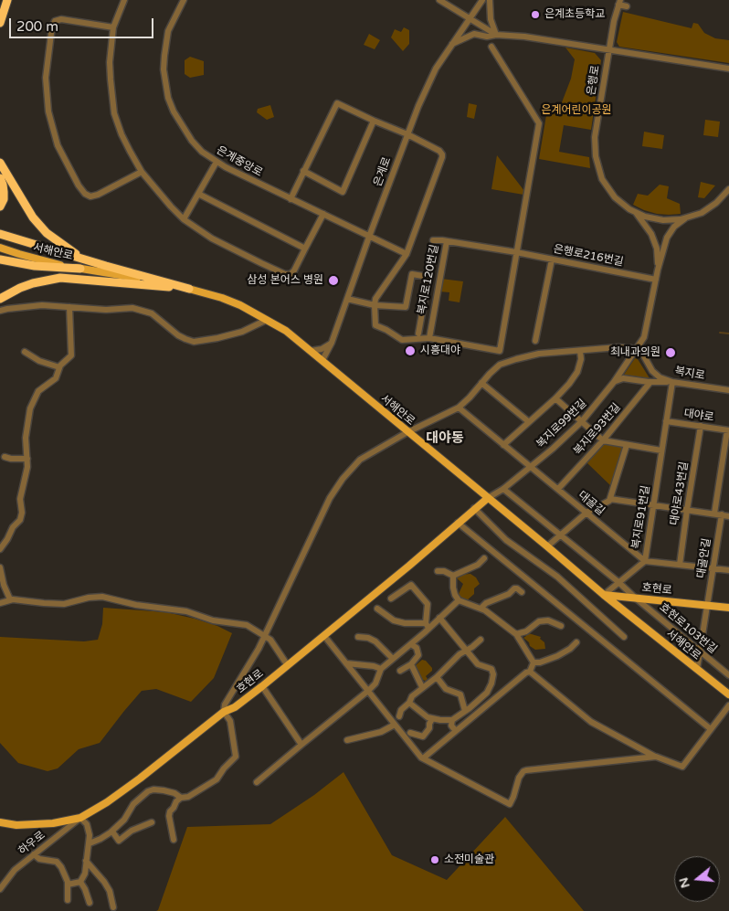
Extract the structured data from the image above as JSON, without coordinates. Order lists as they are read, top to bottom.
{
  "streets": {
    "main road": ["서해안로", "호현로"],
    "street": [
      "은행로",
      "은계중앙로",
      "은계로",
      "은행로216번길",
      "복지로120번길",
      "복지로",
      "대야로",
      "복지로99번길",
      "복지로93번길",
      "대야로43번길",
      "대골길",
      "복지로91번길",
      "대골안길",
      "호현로103번길",
      "하우로"
    ]
  },
  "crossings": [
    ["은행로", "은계로"],
    ["은계중앙로", "은계로"],
    ["은계로", "서해안로"],
    ["서해안로", "복지로99번길"],
    ["서해안로", "복지로91번길"],
    ["서해안로", "호현로"],
    ["은행로216번길", "복지로120번길"],
    ["복지로", "복지로99번길"],
    ["복지로", "복지로91번길"],
    ["대야로", "대야로43번길"],
    ["대야로", "복지로91번길"],
    ["복지로99번길", "대골길"],
    ["복지로99번길", "호현로"],
    ["복지로99번길", "호현로103번길"],
    ["복지로93번길", "대골길"],
    ["대골길", "복지로91번길"],
    ["복지로91번길", "호현로"],
    ["복지로91번길", "호현로103번길"],
    ["대골안길", "호현로"],
    ["호현로", "호현로103번길"],
    ["호현로", "하우로"]
  ],
  "districts": ["대야동"],
  "parks": ["은계어린이공원"],
  "places": [
    "은계초등학교",
    "삼성 본어스 병원",
    "시흥대야",
    "최내과의원",
    "소전미술관"
  ],
  "scale_bar": "200 m",
  "north": "left"
}
